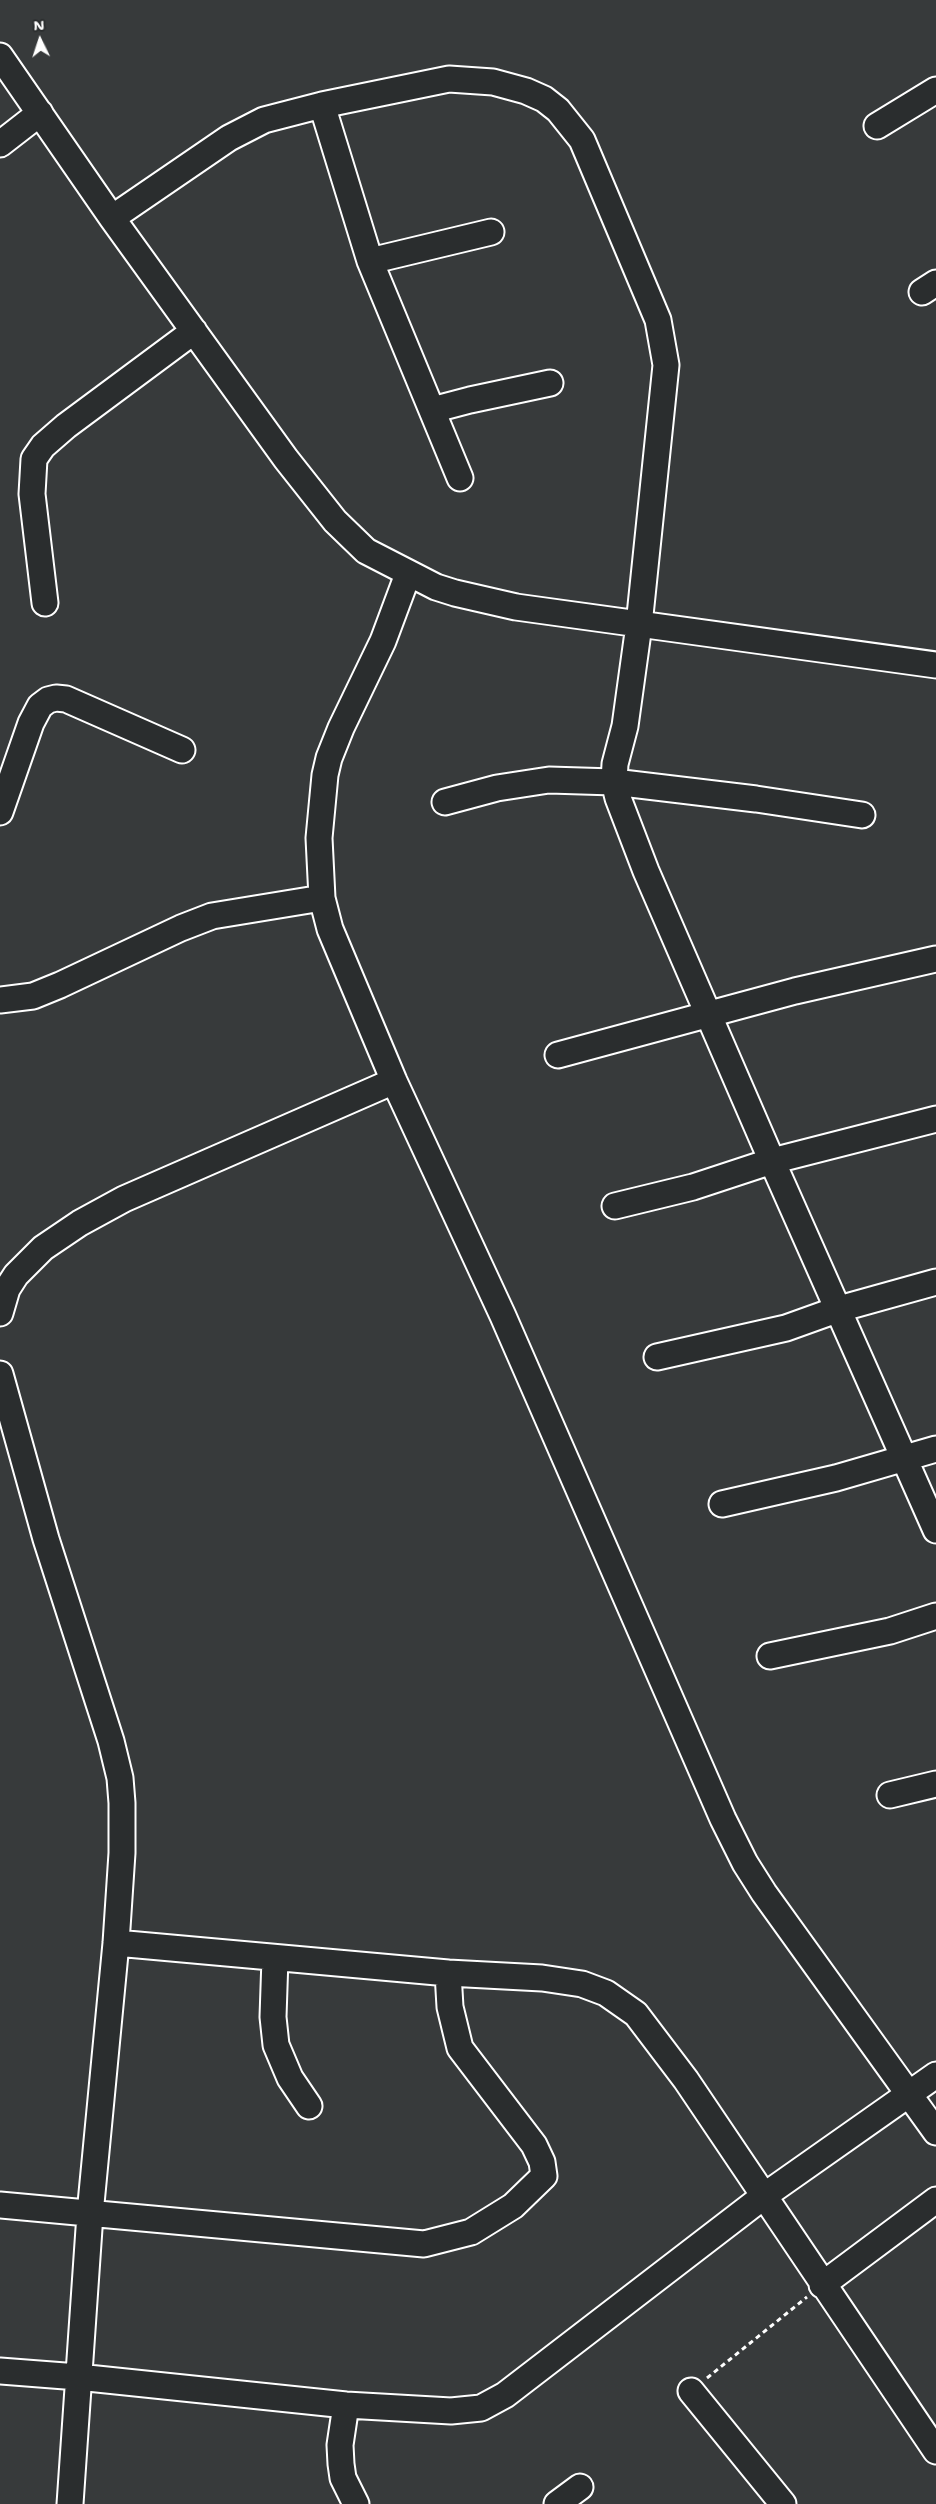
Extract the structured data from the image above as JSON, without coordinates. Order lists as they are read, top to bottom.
{
  "north": "top"
}
